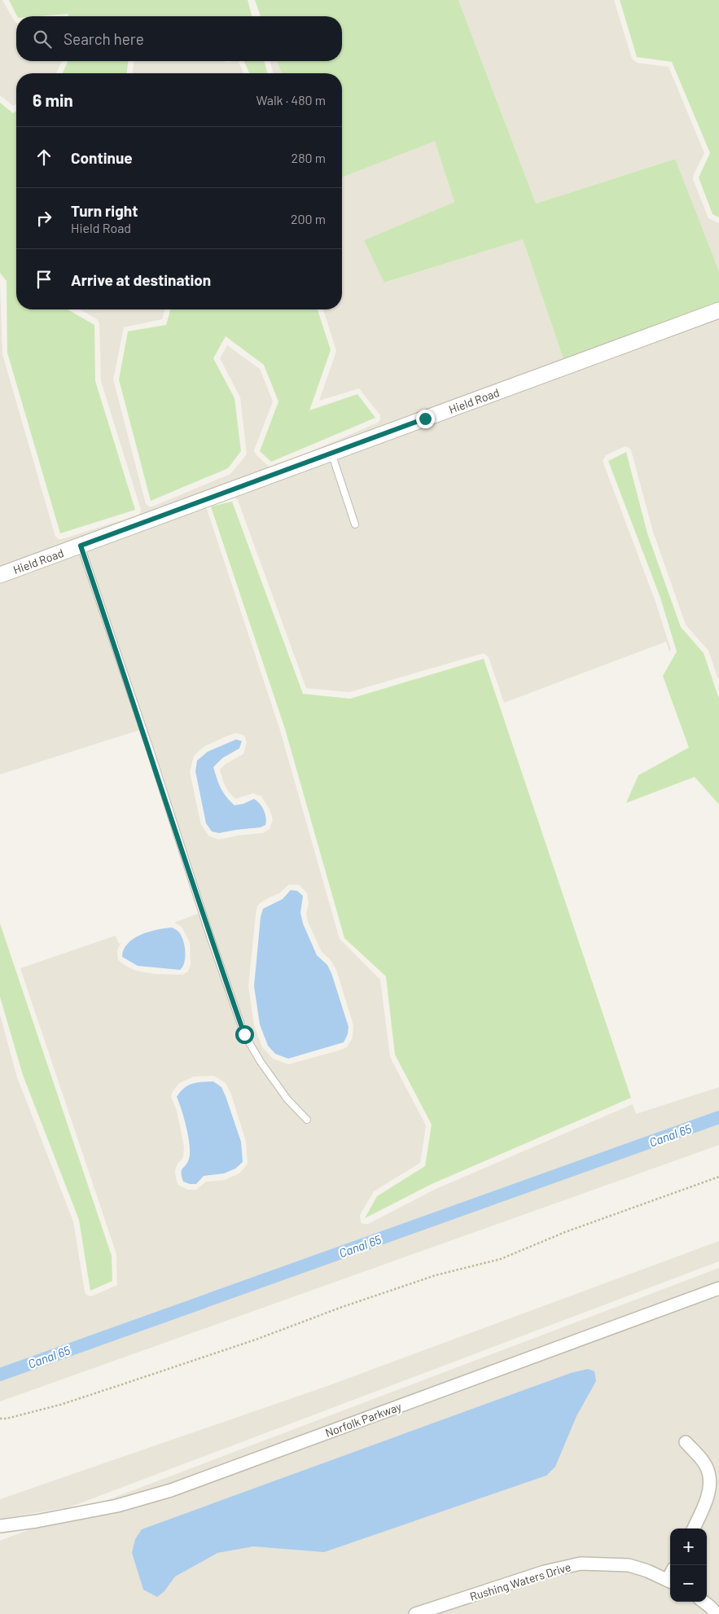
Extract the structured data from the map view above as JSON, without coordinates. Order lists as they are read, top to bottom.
{
  "streets": {
    "street": ["Hield Road", "Norfolk Parkway", "Rushing Waters Drive"]
  },
  "water": ["Canal 65"],
  "page": {
    "search": "Search here",
    "heading": ["6 min", "Walk · 480 m"],
    "list": [
      ["Continue", "280 m"],
      ["Turn right", "Hield Road", "200 m"],
      "Arrive at destination"
    ],
    "map_buttons": ["+", "−"]
  }
}
